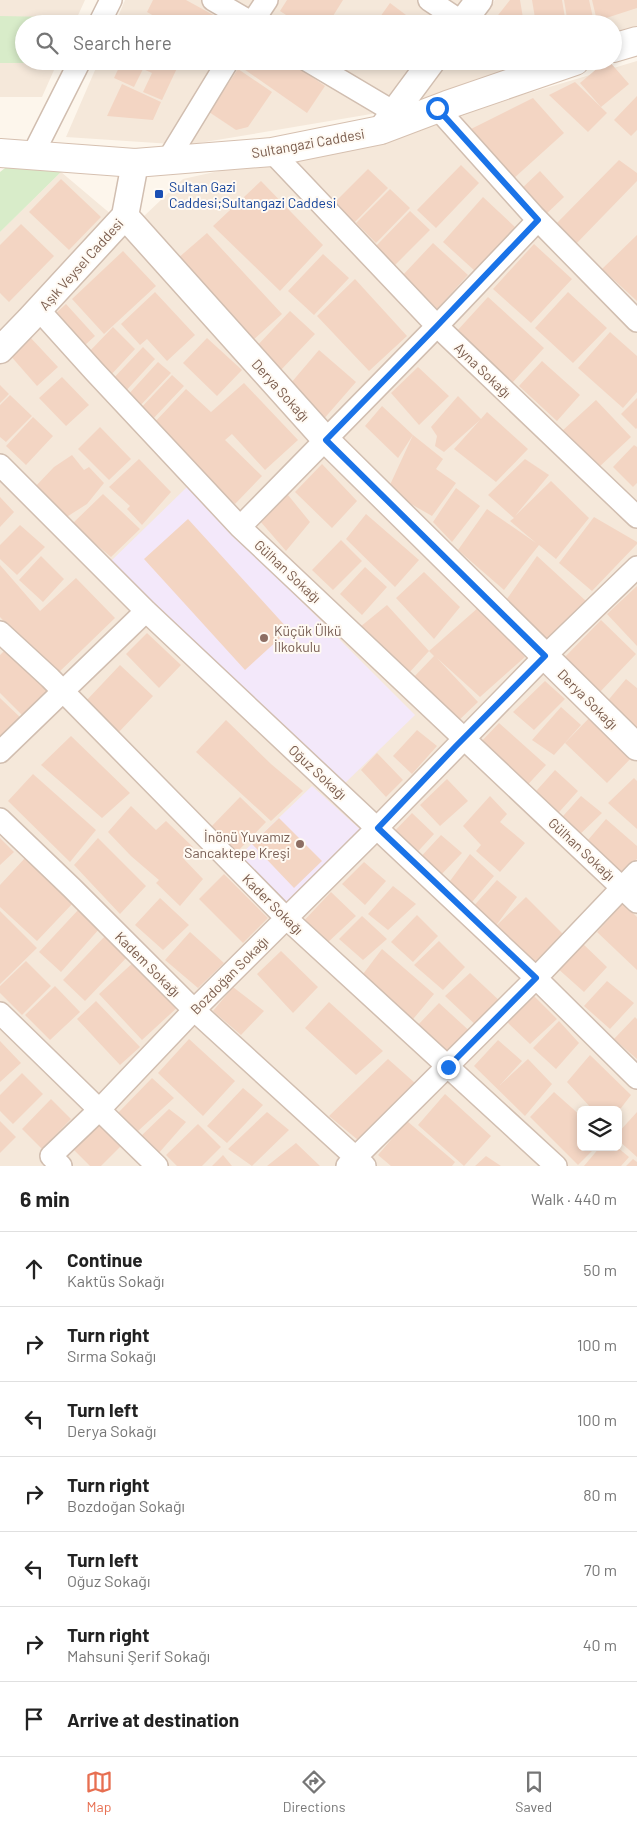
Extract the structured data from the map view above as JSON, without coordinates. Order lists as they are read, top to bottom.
{
  "streets": {
    "main road": ["Sultangazi Caddesi"],
    "street": [
      "Aşık Veysel Caddesi",
      "Ayna Sokağı",
      "Derya Sokağı",
      "Gülhan Sokağı",
      "Oğuz Sokağı",
      "Kader Sokağı",
      "Kadem Sokağı",
      "Bozdoğan Sokağı"
    ]
  },
  "crossings": [
    ["Sultangazi Caddesi", "Aşık Veysel Caddesi"],
    ["Sultangazi Caddesi", "Ayna Sokağı"],
    ["Aşık Veysel Caddesi", "Derya Sokağı"],
    ["Aşık Veysel Caddesi", "Gülhan Sokağı"],
    ["Derya Sokağı", "Bozdoğan Sokağı"],
    ["Gülhan Sokağı", "Bozdoğan Sokağı"],
    ["Oğuz Sokağı", "Bozdoğan Sokağı"],
    ["Kader Sokağı", "Bozdoğan Sokağı"],
    ["Kadem Sokağı", "Bozdoğan Sokağı"]
  ],
  "places": {
    "transit": ["Sultan Gazi Caddesi;Sultangazi Caddesi"],
    "other": ["Küçük Ülkü İlkokulu", "İnönü Yuvamız Sancaktepe Kreşi"]
  },
  "page": {
    "search": "Search here",
    "heading": ["6 min", "Walk · 440 m"],
    "list": [
      ["Continue", "Kaktüs Sokağı", "50 m"],
      ["Turn right", "Sırma Sokağı", "100 m"],
      ["Turn left", "Derya Sokağı", "100 m"],
      ["Turn right", "Bozdoğan Sokağı", "80 m"],
      ["Turn left", "Oğuz Sokağı", "70 m"],
      ["Turn right", "Mahsuni Şerif Sokağı", "40 m"],
      "Arrive at destination"
    ],
    "nav": ["Map", "Directions", "Saved"]
  }
}
